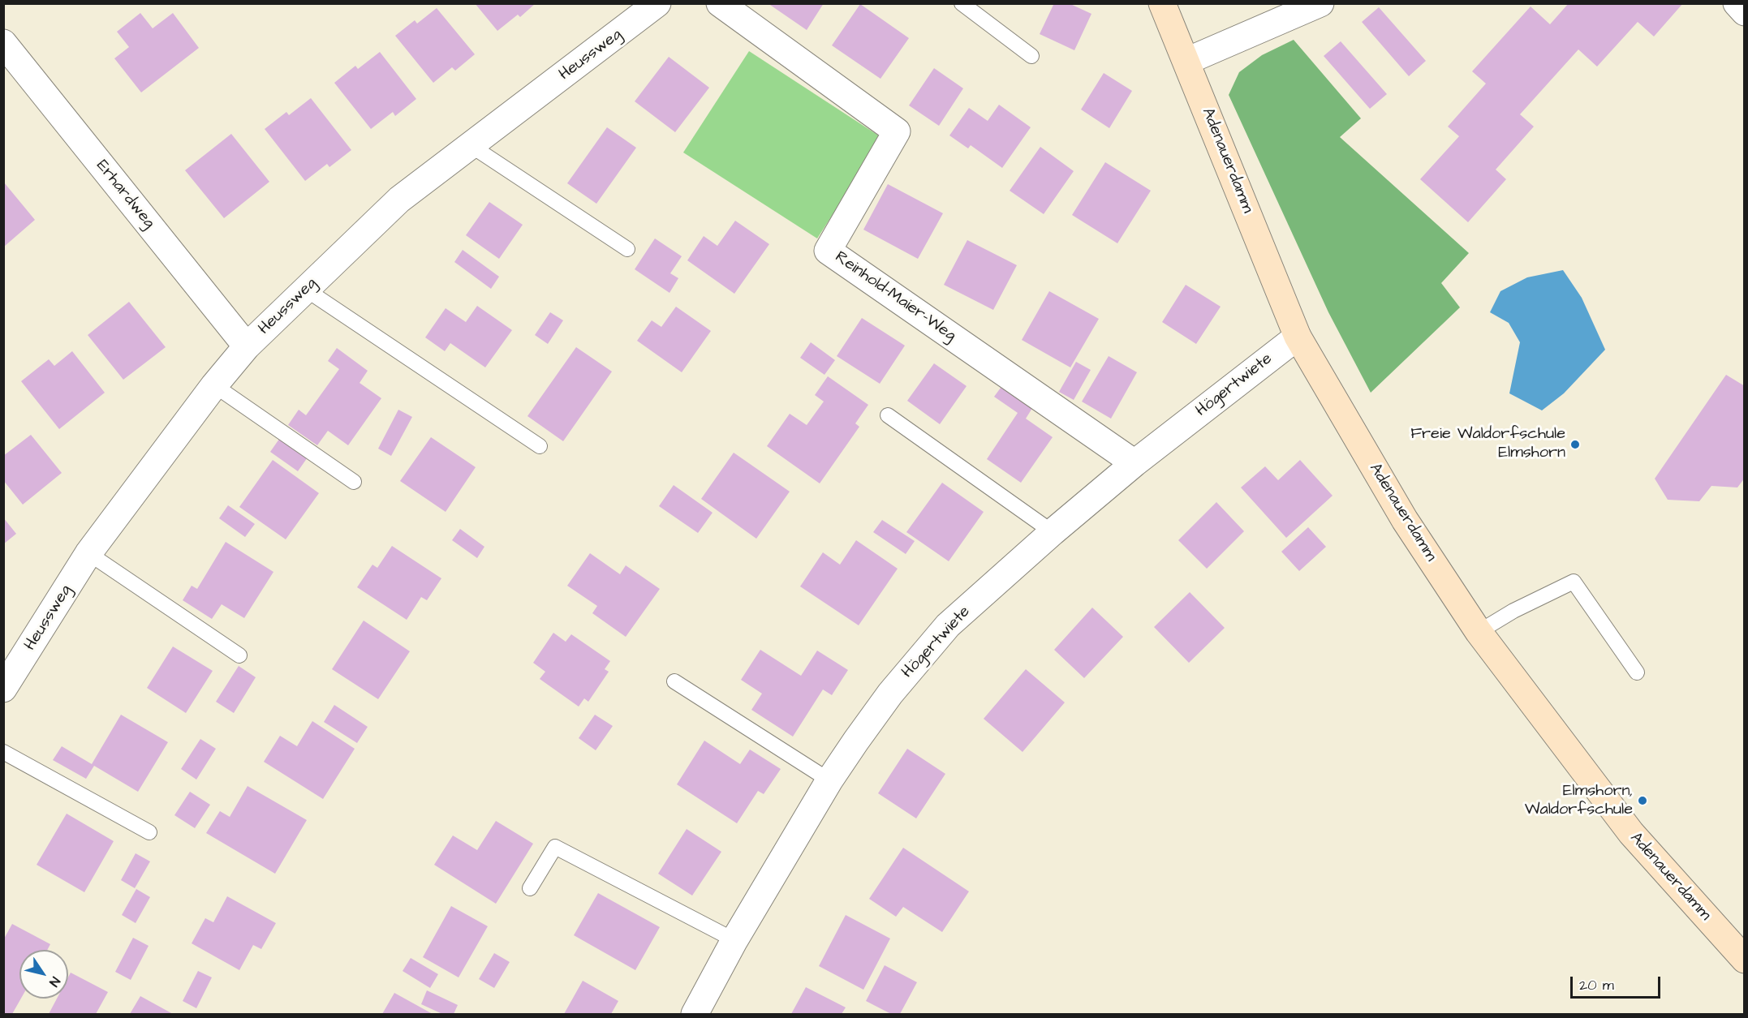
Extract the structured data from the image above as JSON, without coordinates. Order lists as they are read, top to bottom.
{
  "streets": {
    "street": [
      "Heussweg",
      "Adenauerdamm",
      "Erhardweg",
      "Reinhold-Maier-Weg",
      "Högertwiete"
    ]
  },
  "crossings": [
    ["Heussweg", "Erhardweg"],
    ["Adenauerdamm", "Högertwiete"],
    ["Reinhold-Maier-Weg", "Högertwiete"]
  ],
  "places": ["Freie Waldorfschule Elmshorn", "Elmshorn, Waldorfschule"],
  "scale_bar": "20 m",
  "north": "bottom right"
}
